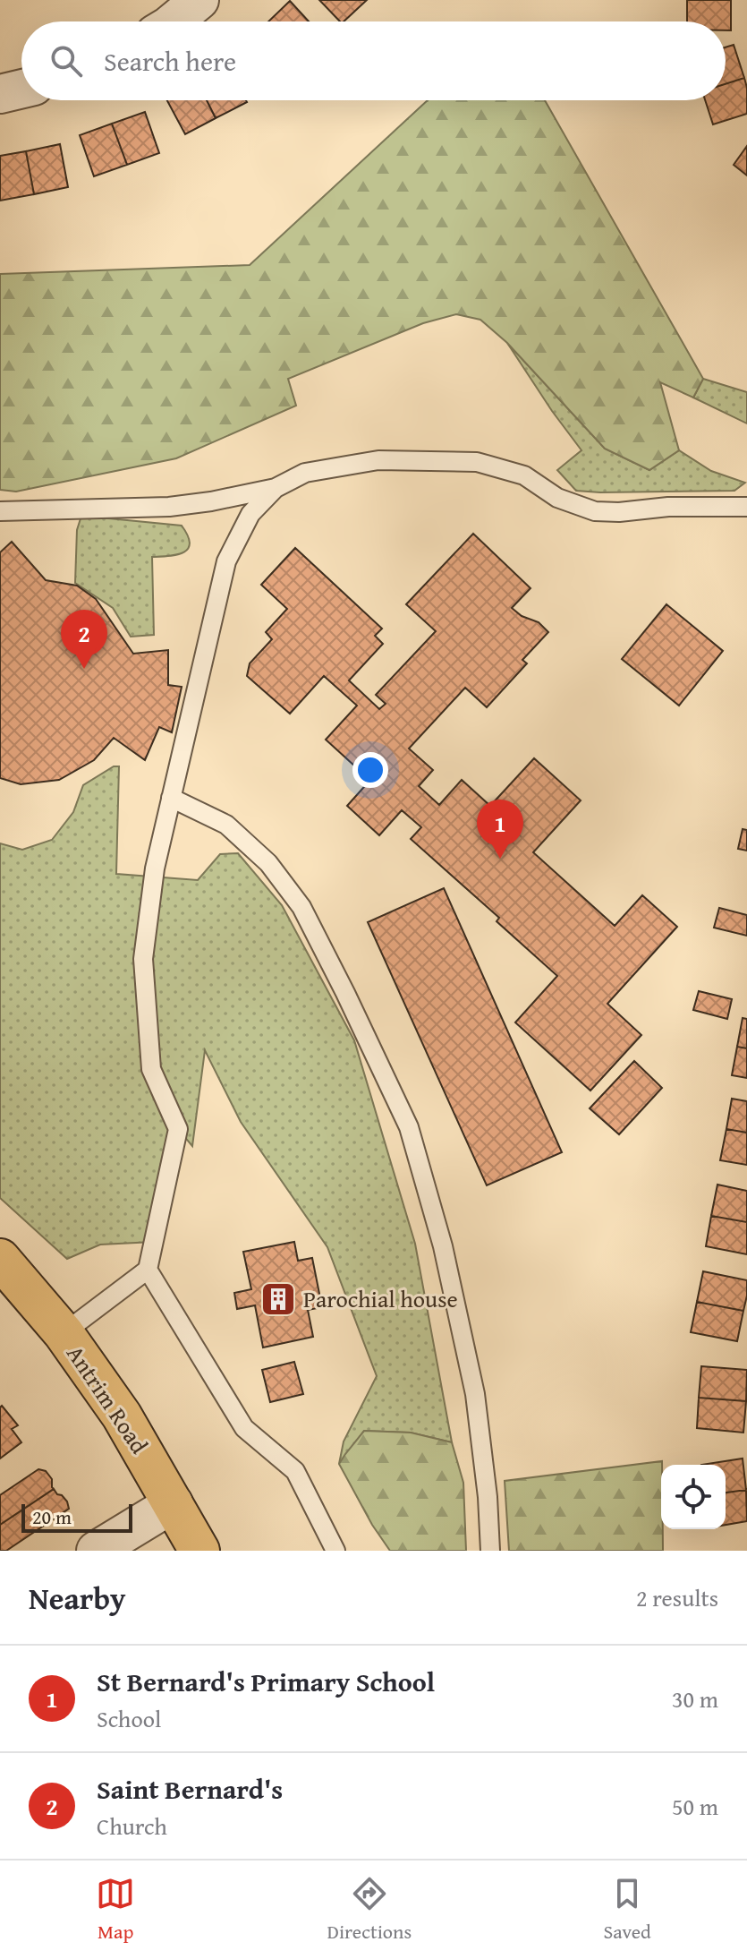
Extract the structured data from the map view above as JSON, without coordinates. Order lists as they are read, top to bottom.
{
  "streets": {
    "main road": ["Antrim Road"]
  },
  "places": {
    "building": ["Parochial house"]
  },
  "scale_bar": "20 m",
  "page": {
    "search": "Search here",
    "pins": ["2", "1"],
    "scale": "20 m",
    "heading": ["Nearby", "2 results"],
    "list": [
      {
        "mark": "1",
        "name": "St Bernard's Primary School",
        "note": "School",
        "value": "30 m"
      },
      {
        "mark": "2",
        "name": "Saint Bernard's",
        "note": "Church",
        "value": "50 m"
      }
    ],
    "nav": ["Map", "Directions", "Saved"]
  }
}
